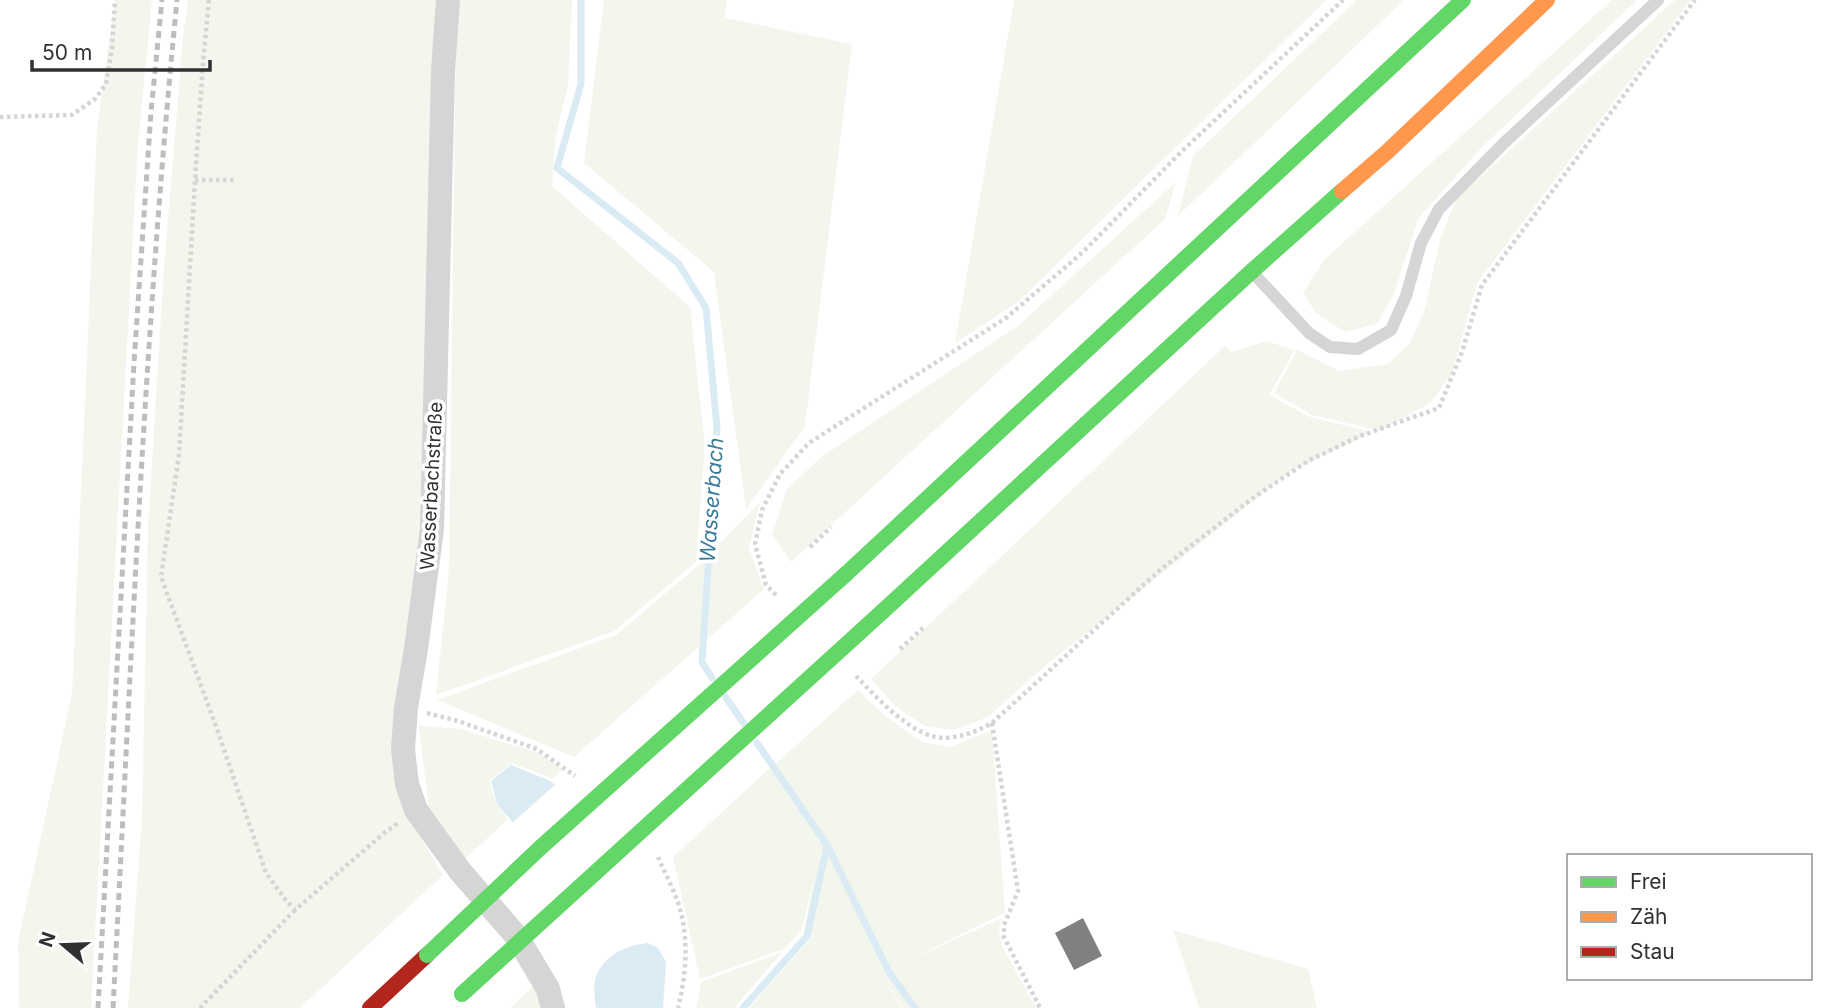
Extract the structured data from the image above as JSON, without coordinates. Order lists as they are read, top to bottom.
{
  "streets": {
    "street": ["Wasserbachstraße"]
  },
  "water": ["Wasserbach"],
  "legend": ["Frei", "Zäh", "Stau"],
  "scale_bar": "50 m",
  "north": "left"
}
